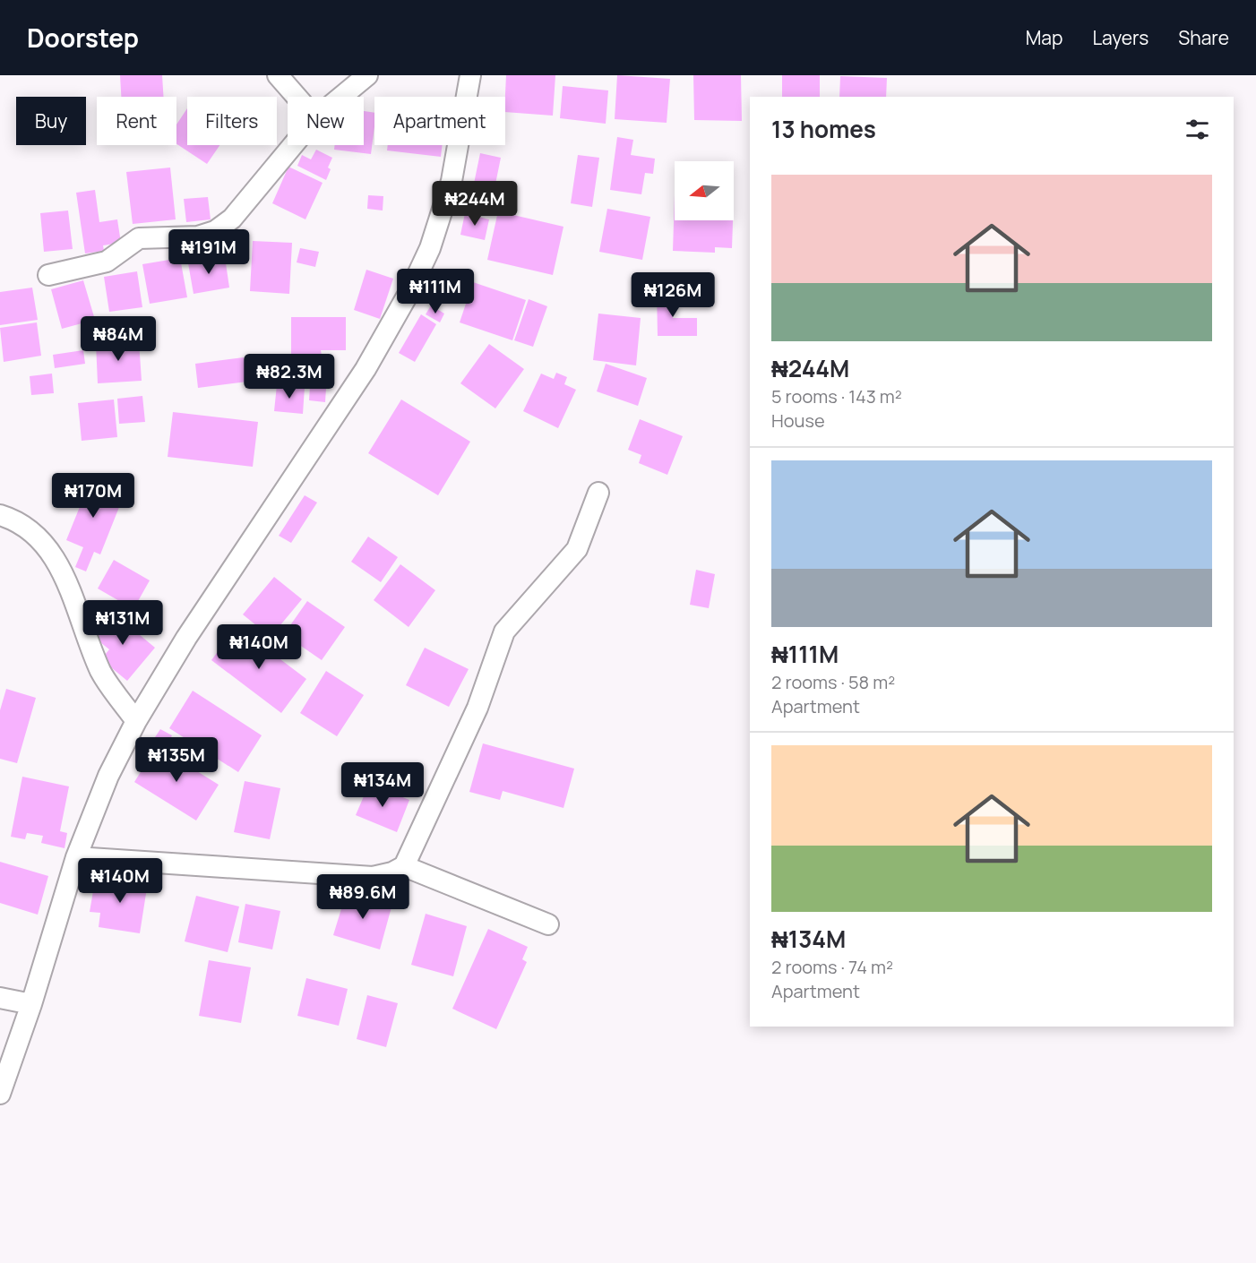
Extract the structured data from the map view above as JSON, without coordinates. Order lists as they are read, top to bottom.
{
  "north": "left",
  "page": {
    "header": "Doorstep",
    "nav": ["Map", "Layers", "Share"],
    "chip": [
      "Buy",
      "Rent",
      "Filters",
      "New",
      "Apartment"
    ],
    "heading": "13 homes",
    "list": [
      {
        "name": "₦244M",
        "note": "5 rooms · 143 m² · House"
      },
      {
        "name": "₦111M",
        "note": "2 rooms · 58 m² · Apartment"
      },
      {
        "name": "₦134M",
        "note": "2 rooms · 74 m² · Apartment"
      }
    ],
    "price": [
      "₦244M",
      "₦191M",
      "₦111M",
      "₦126M",
      "₦84M",
      "₦82.3M",
      "₦170M",
      "₦131M",
      "₦140M",
      "₦135M",
      "₦134M",
      "₦140M",
      "₦89.6M"
    ]
  }
}
